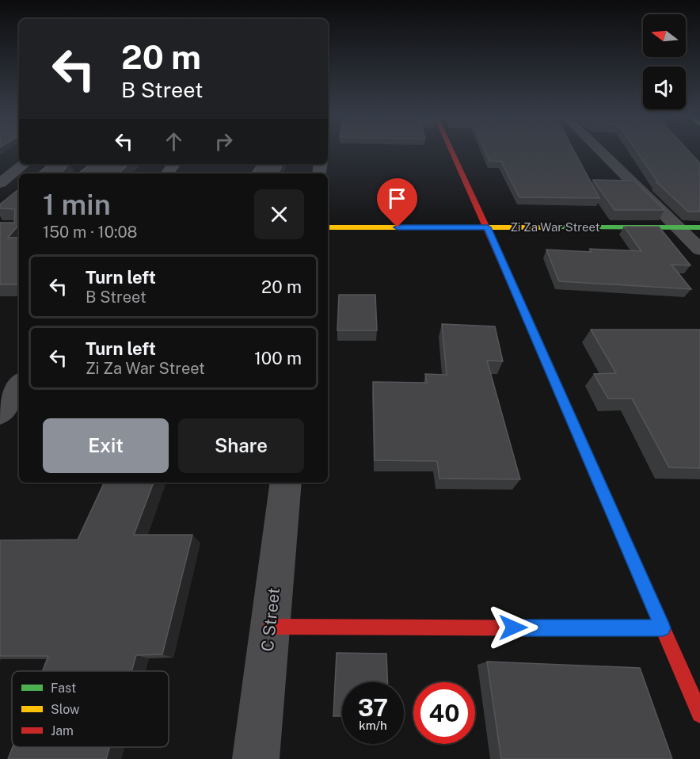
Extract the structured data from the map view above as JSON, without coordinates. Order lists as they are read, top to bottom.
{
  "streets": {
    "main road": ["Zi Za War Street"],
    "street": ["C Street"]
  },
  "legend": ["Fast", "Slow", "Jam"],
  "north": "left",
  "page": {
    "turn": ["20 m", "B Street"],
    "heading": ["1 min", "150 m · 10:08"],
    "list": [
      {
        "name": "Turn left",
        "note": "B Street",
        "value": "20 m"
      },
      {
        "name": "Turn left",
        "note": "Zi Za War Street",
        "value": "100 m"
      }
    ],
    "buttons": ["Exit", "Share"],
    "speed": "37 km/h",
    "limit": "40"
  }
}
